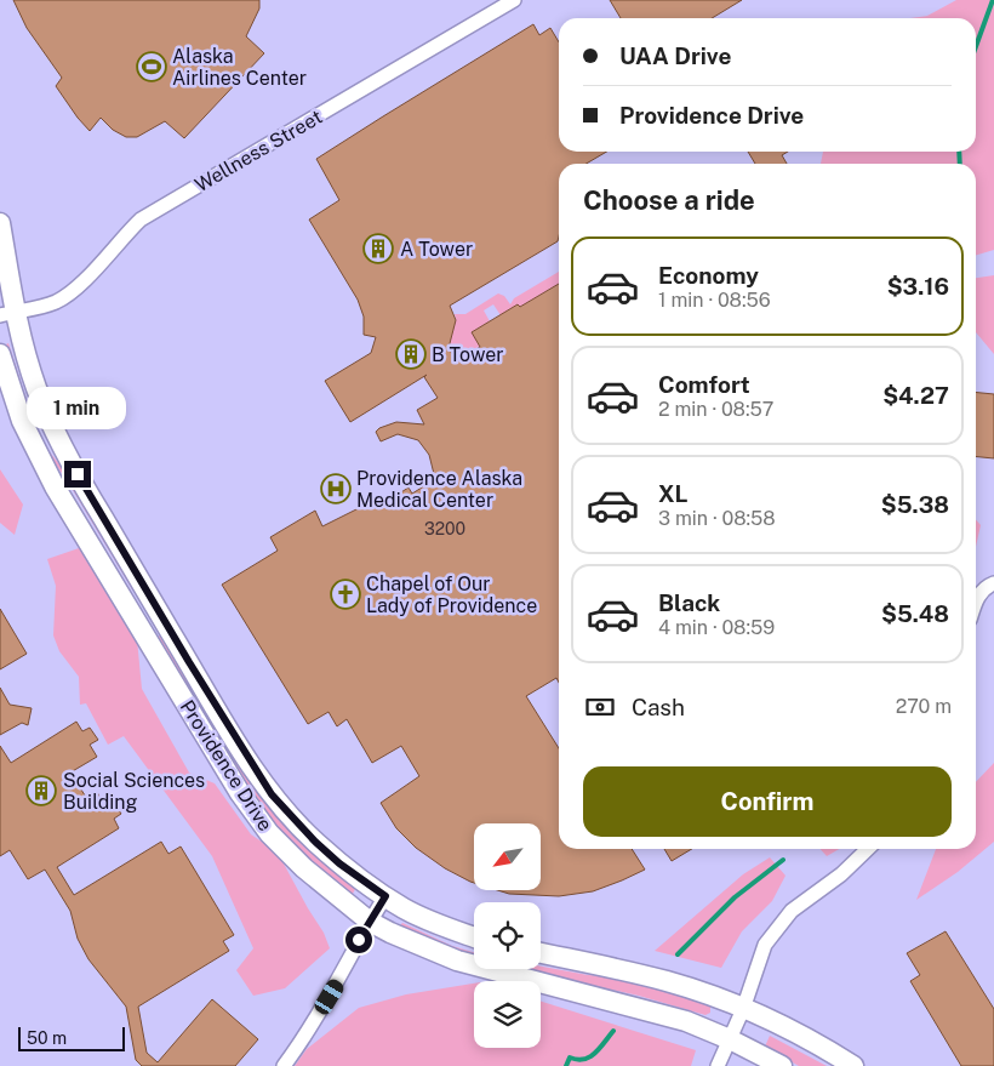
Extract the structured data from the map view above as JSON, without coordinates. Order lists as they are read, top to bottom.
{
  "streets": {
    "main road": ["Providence Drive"],
    "street": ["Wellness Street"]
  },
  "crossings": [
    ["Wellness Street", "Providence Drive"]
  ],
  "places": {
    "sports": ["Alaska Airlines Center"],
    "building": ["A Tower", "B Tower", "Social Sciences Building"],
    "hospital": ["Providence Alaska Medical Center"],
    "church": ["Chapel of Our Lady of Providence"]
  },
  "house_numbers": ["3200"],
  "scale_bar": "50 m",
  "north": "bottom left",
  "page": {
    "banner": ["UAA Drive", "Providence Drive"],
    "heading": "Choose a ride",
    "list": [
      {
        "name": "Economy",
        "note": "1 min · 08:56",
        "value": "$3.16"
      },
      {
        "name": "Comfort",
        "note": "2 min · 08:57",
        "value": "$4.27"
      },
      {
        "name": "XL",
        "note": "3 min · 08:58",
        "value": "$5.38"
      },
      {
        "name": "Black",
        "note": "4 min · 08:59",
        "value": "$5.48"
      }
    ],
    "bubble": "1 min",
    "pay": ["Cash", "270 m"],
    "buttons": "Confirm",
    "scale": "50 m"
  }
}
